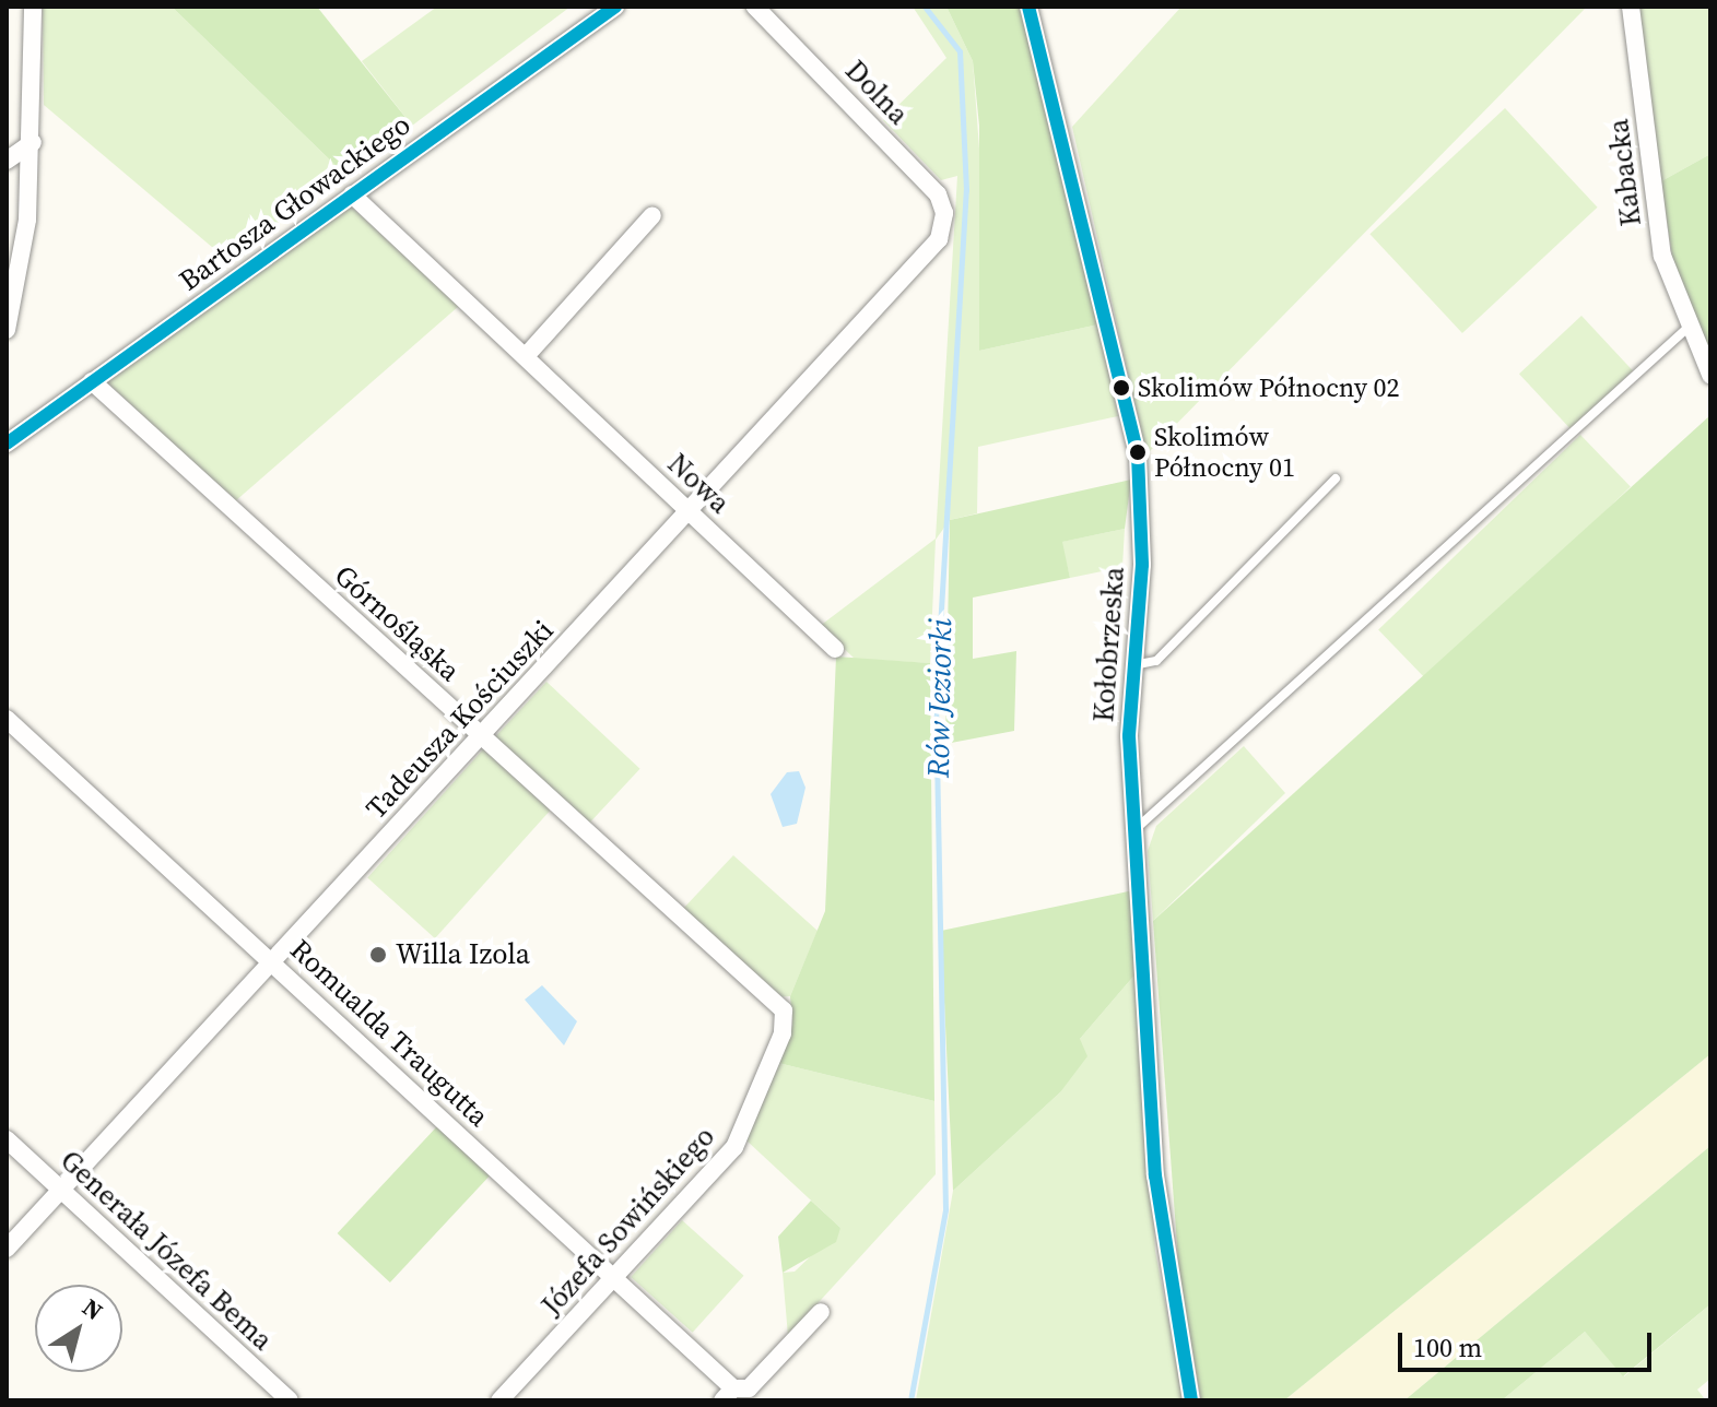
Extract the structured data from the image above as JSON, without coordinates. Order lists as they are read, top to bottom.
{
  "streets": {
    "street": [
      "Dolna",
      "Kabacka",
      "Bartosza Głowackiego",
      "Nowa",
      "Górnośląska",
      "Kołobrzeska",
      "Tadeusza Kościuszki",
      "Romualda Traugutta",
      "Józefa Sowińskiego",
      "Generała Józefa Bema"
    ]
  },
  "crossings": [
    ["Dolna", "Tadeusza Kościuszki"],
    ["Bartosza Głowackiego", "Nowa"],
    ["Bartosza Głowackiego", "Górnośląska"],
    ["Nowa", "Tadeusza Kościuszki"],
    ["Górnośląska", "Tadeusza Kościuszki"],
    ["Górnośląska", "Józefa Sowińskiego"],
    ["Tadeusza Kościuszki", "Romualda Traugutta"],
    ["Tadeusza Kościuszki", "Generała Józefa Bema"],
    ["Romualda Traugutta", "Józefa Sowińskiego"]
  ],
  "water": ["Rów Jeziorki"],
  "places": ["Skolimów Północny 02", "Skolimów Północny 01", "Willa Izola"],
  "scale_bar": "100 m",
  "north": "top right"
}
